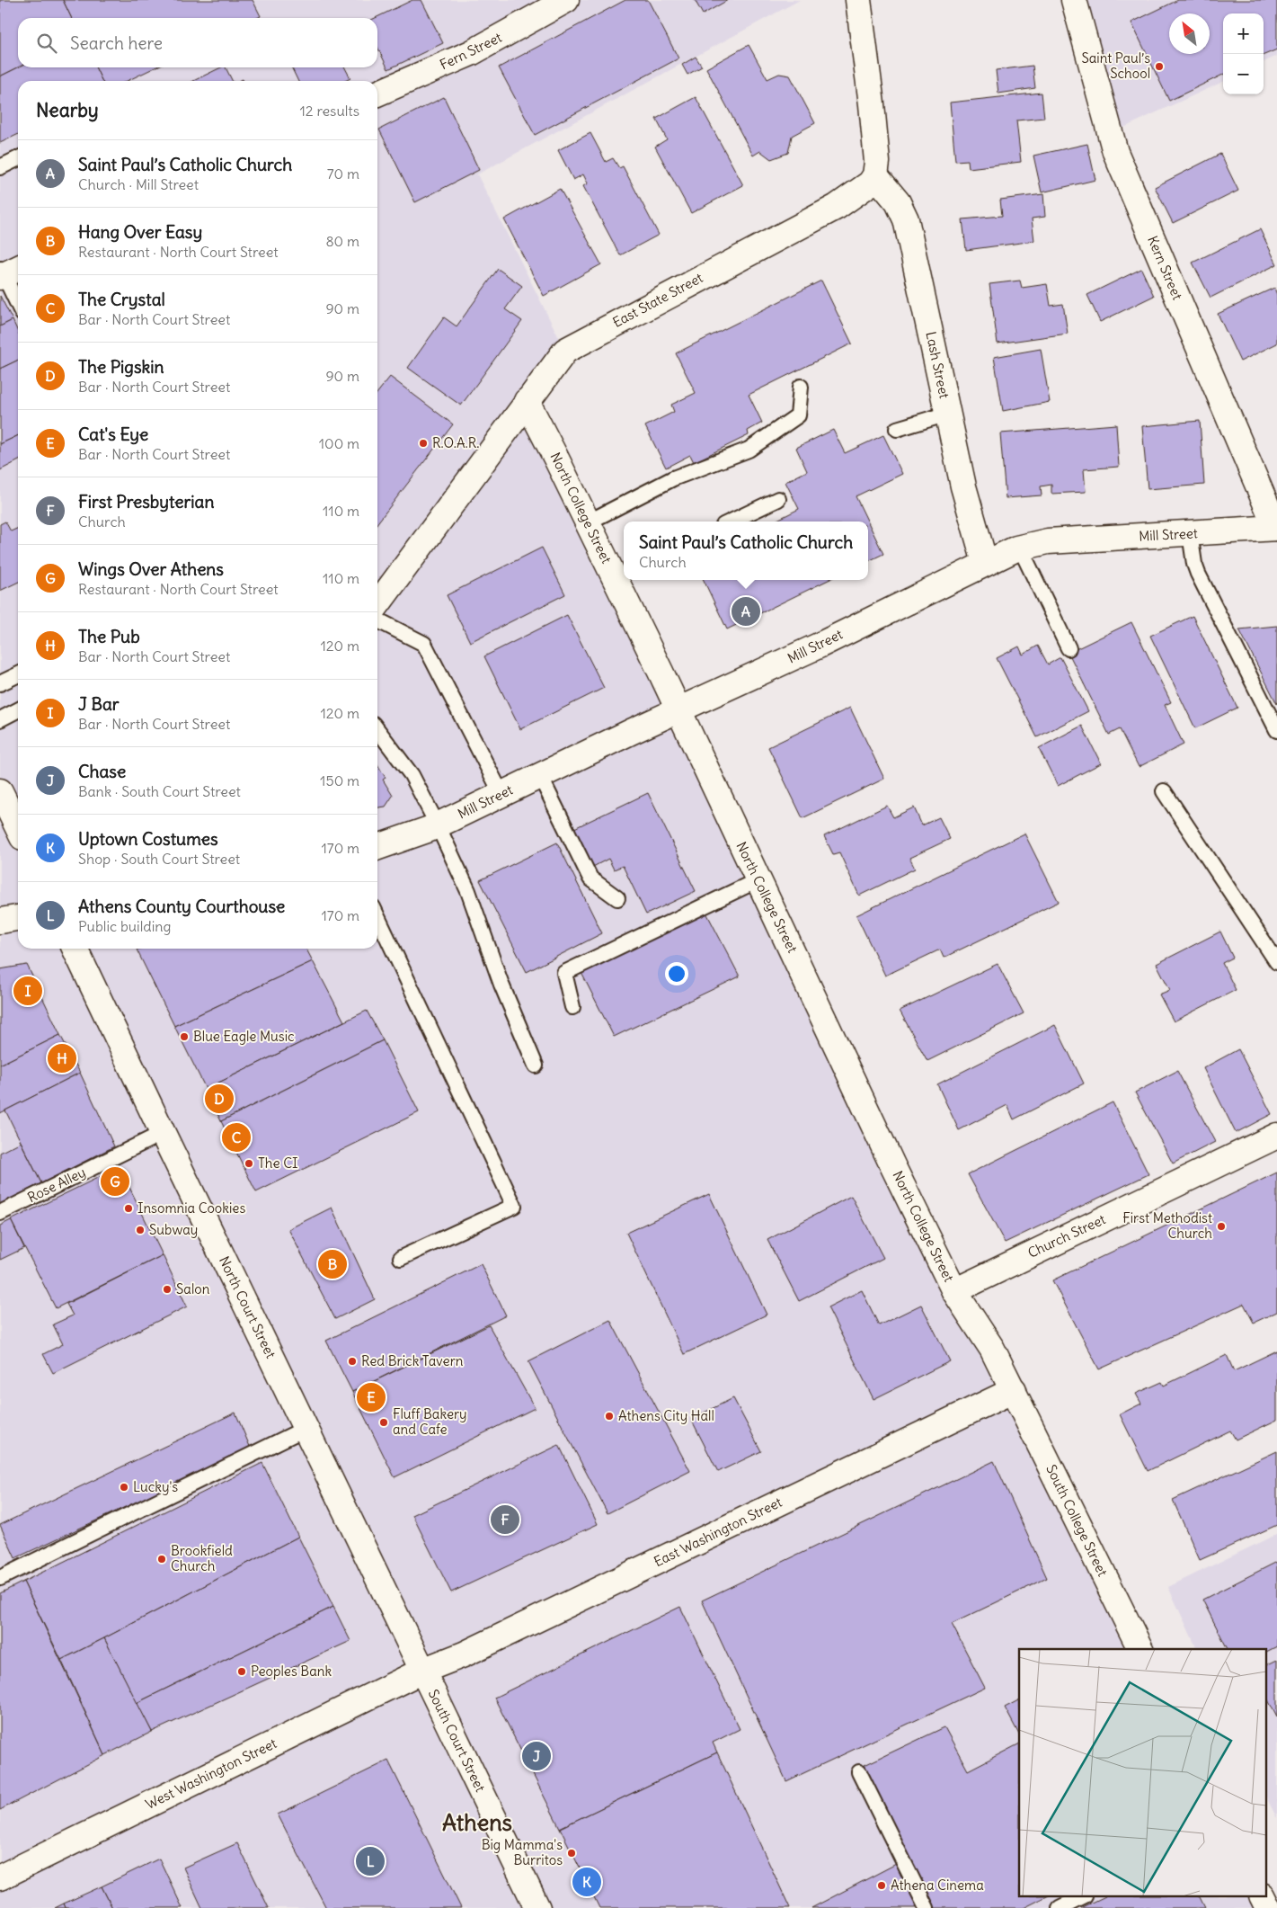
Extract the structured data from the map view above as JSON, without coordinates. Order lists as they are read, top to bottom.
{
  "streets": {
    "street": [
      "Fern Street",
      "Kern Street",
      "East State Street",
      "Lash Street",
      "North College Street",
      "Mill Street",
      "Church Street",
      "North Court Street",
      "South College Street",
      "East Washington Street",
      "South Court Street",
      "West Washington Street"
    ],
    "lane": ["Rose Alley"]
  },
  "crossings": [
    ["Kern Street", "Mill Street"],
    ["East State Street", "Lash Street"],
    ["East State Street", "North College Street"],
    ["Lash Street", "Mill Street"],
    ["North College Street", "Mill Street"],
    ["North College Street", "Church Street"],
    ["North College Street", "South College Street"],
    ["North College Street", "East Washington Street"],
    ["Rose Alley", "North Court Street"],
    ["North Court Street", "East Washington Street"],
    ["North Court Street", "South Court Street"],
    ["North Court Street", "West Washington Street"],
    ["South College Street", "East Washington Street"],
    ["East Washington Street", "South Court Street"],
    ["East Washington Street", "West Washington Street"],
    ["South Court Street", "West Washington Street"]
  ],
  "districts": ["Athens"],
  "places": [
    "Saint Paul’s School",
    "R.O.A.R.",
    "Blue Eagle Music",
    "The CI",
    "Insomnia Cookies",
    "First Methodist Church",
    "Subway",
    "Salon",
    "Red Brick Tavern",
    "Athens City Hall",
    "Fluff Bakery and Cafe",
    "Lucky's",
    "Brookfield Church",
    "Peoples Bank",
    "Big Mamma's Burritos",
    "Athena Cinema"
  ],
  "north": "top left",
  "page": {
    "map_buttons": ["+", "−"],
    "search": "Search here",
    "heading": ["Nearby", "12 results"],
    "list": [
      {
        "mark": "A",
        "name": "Saint Paul’s Catholic Church",
        "note": "Church · Mill Street",
        "value": "70 m"
      },
      {
        "mark": "B",
        "name": "Hang Over Easy",
        "note": "Restaurant · North Court Street",
        "value": "80 m"
      },
      {
        "mark": "C",
        "name": "The Crystal",
        "note": "Bar · North Court Street",
        "value": "90 m"
      },
      {
        "mark": "D",
        "name": "The Pigskin",
        "note": "Bar · North Court Street",
        "value": "90 m"
      },
      {
        "mark": "E",
        "name": "Cat's Eye",
        "note": "Bar · North Court Street",
        "value": "100 m"
      },
      {
        "mark": "F",
        "name": "First Presbyterian",
        "note": "Church",
        "value": "110 m"
      },
      {
        "mark": "G",
        "name": "Wings Over Athens",
        "note": "Restaurant · North Court Street",
        "value": "110 m"
      },
      {
        "mark": "H",
        "name": "The Pub",
        "note": "Bar · North Court Street",
        "value": "120 m"
      },
      {
        "mark": "I",
        "name": "J Bar",
        "note": "Bar · North Court Street",
        "value": "120 m"
      },
      {
        "mark": "J",
        "name": "Chase",
        "note": "Bank · South Court Street",
        "value": "150 m"
      },
      {
        "mark": "K",
        "name": "Uptown Costumes",
        "note": "Shop · South Court Street",
        "value": "170 m"
      },
      {
        "mark": "L",
        "name": "Athens County Courthouse",
        "note": "Public building",
        "value": "170 m"
      }
    ],
    "popup": ["Saint Paul’s Catholic Church", "Church"],
    "pins": [
      "A",
      "I",
      "H",
      "D",
      "C",
      "G",
      "B",
      "E",
      "F",
      "J",
      "L",
      "K"
    ]
  }
}
